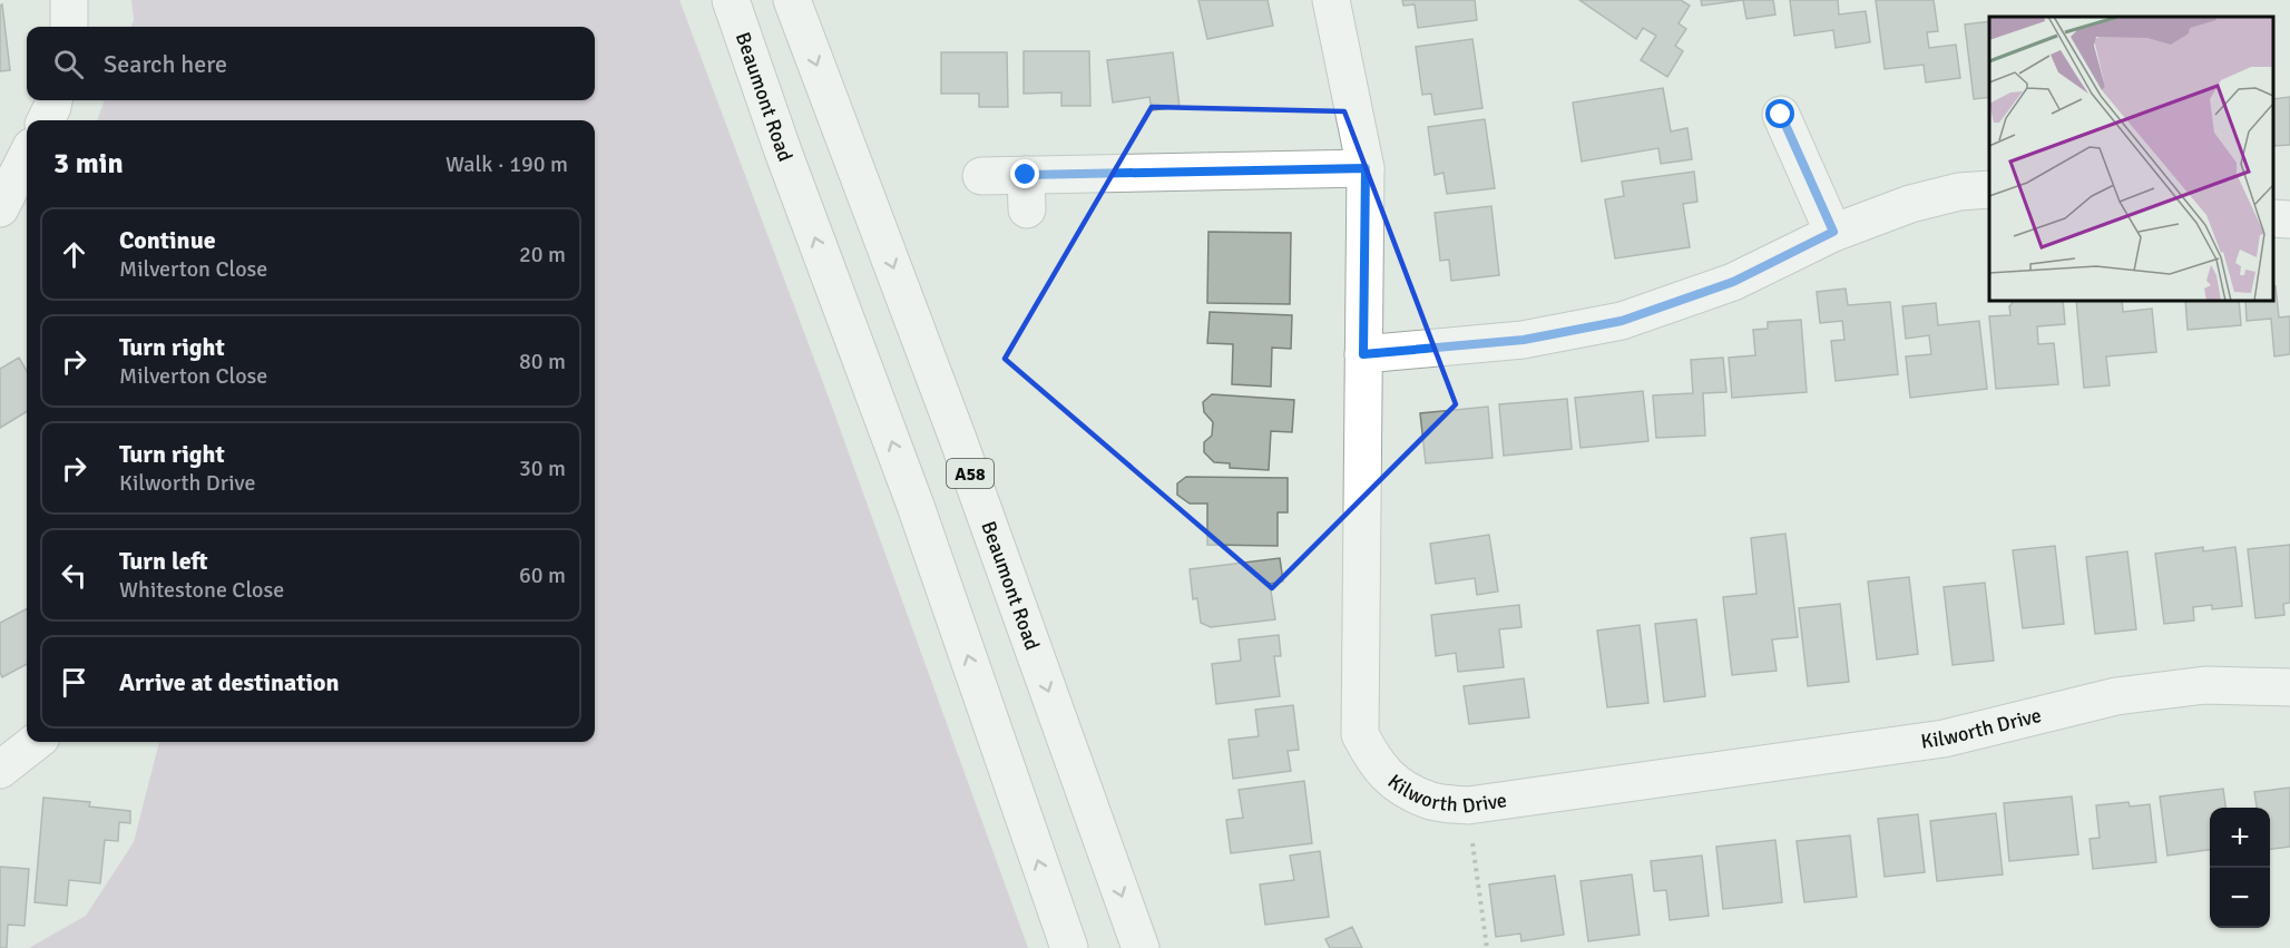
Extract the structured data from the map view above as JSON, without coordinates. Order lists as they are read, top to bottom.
{
  "streets": {
    "main road": ["Beaumont Road", "A58", "Kilworth Drive"]
  },
  "page": {
    "search": "Search here",
    "heading": ["3 min", "Walk · 190 m"],
    "list": [
      ["Continue", "Milverton Close", "20 m"],
      ["Turn right", "Milverton Close", "80 m"],
      ["Turn right", "Kilworth Drive", "30 m"],
      ["Turn left", "Whitestone Close", "60 m"],
      "Arrive at destination"
    ],
    "map_buttons": ["+", "−"]
  }
}
